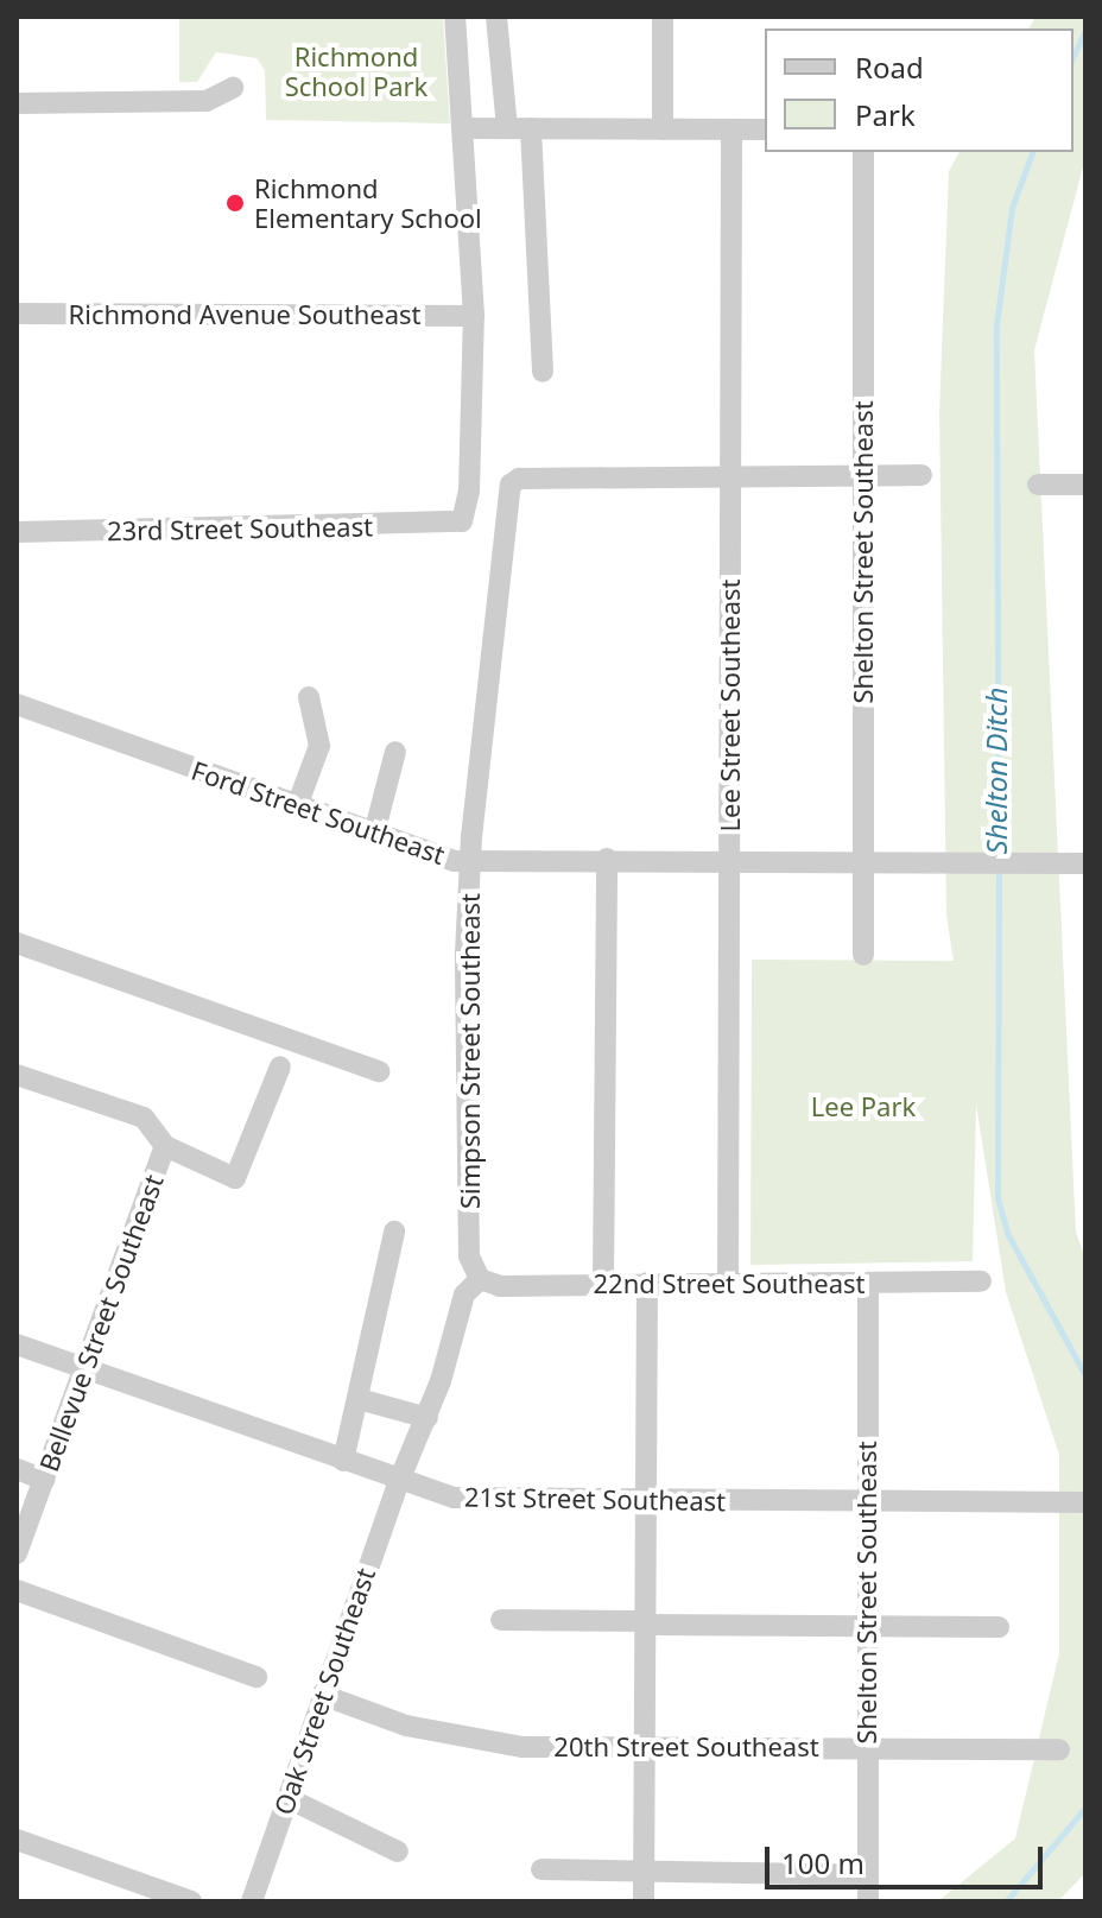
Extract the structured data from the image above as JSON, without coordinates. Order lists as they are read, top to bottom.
{
  "streets": {
    "street": [
      "Richmond Avenue Southeast",
      "23rd Street Southeast",
      "Shelton Street Southeast",
      "Lee Street Southeast",
      "Ford Street Southeast",
      "Simpson Street Southeast",
      "22nd Street Southeast",
      "Bellevue Street Southeast",
      "21st Street Southeast",
      "Oak Street Southeast",
      "20th Street Southeast"
    ]
  },
  "crossings": [
    ["Richmond Avenue Southeast", "23rd Street Southeast"],
    ["Shelton Street Southeast", "Ford Street Southeast"],
    ["Shelton Street Southeast", "22nd Street Southeast"],
    ["Shelton Street Southeast", "21st Street Southeast"],
    ["Shelton Street Southeast", "20th Street Southeast"],
    ["Lee Street Southeast", "Ford Street Southeast"],
    ["Lee Street Southeast", "Simpson Street Southeast"],
    ["Lee Street Southeast", "22nd Street Southeast"],
    ["Ford Street Southeast", "Simpson Street Southeast"],
    ["Simpson Street Southeast", "22nd Street Southeast"],
    ["Simpson Street Southeast", "Oak Street Southeast"],
    ["22nd Street Southeast", "Oak Street Southeast"],
    ["Bellevue Street Southeast", "21st Street Southeast"],
    ["21st Street Southeast", "Oak Street Southeast"],
    ["Oak Street Southeast", "20th Street Southeast"]
  ],
  "water": ["Shelton Ditch"],
  "parks": ["Richmond School Park", "Lee Park"],
  "places": ["Richmond Elementary School"],
  "legend": ["Road", "Park"],
  "scale_bar": "100 m"
}
